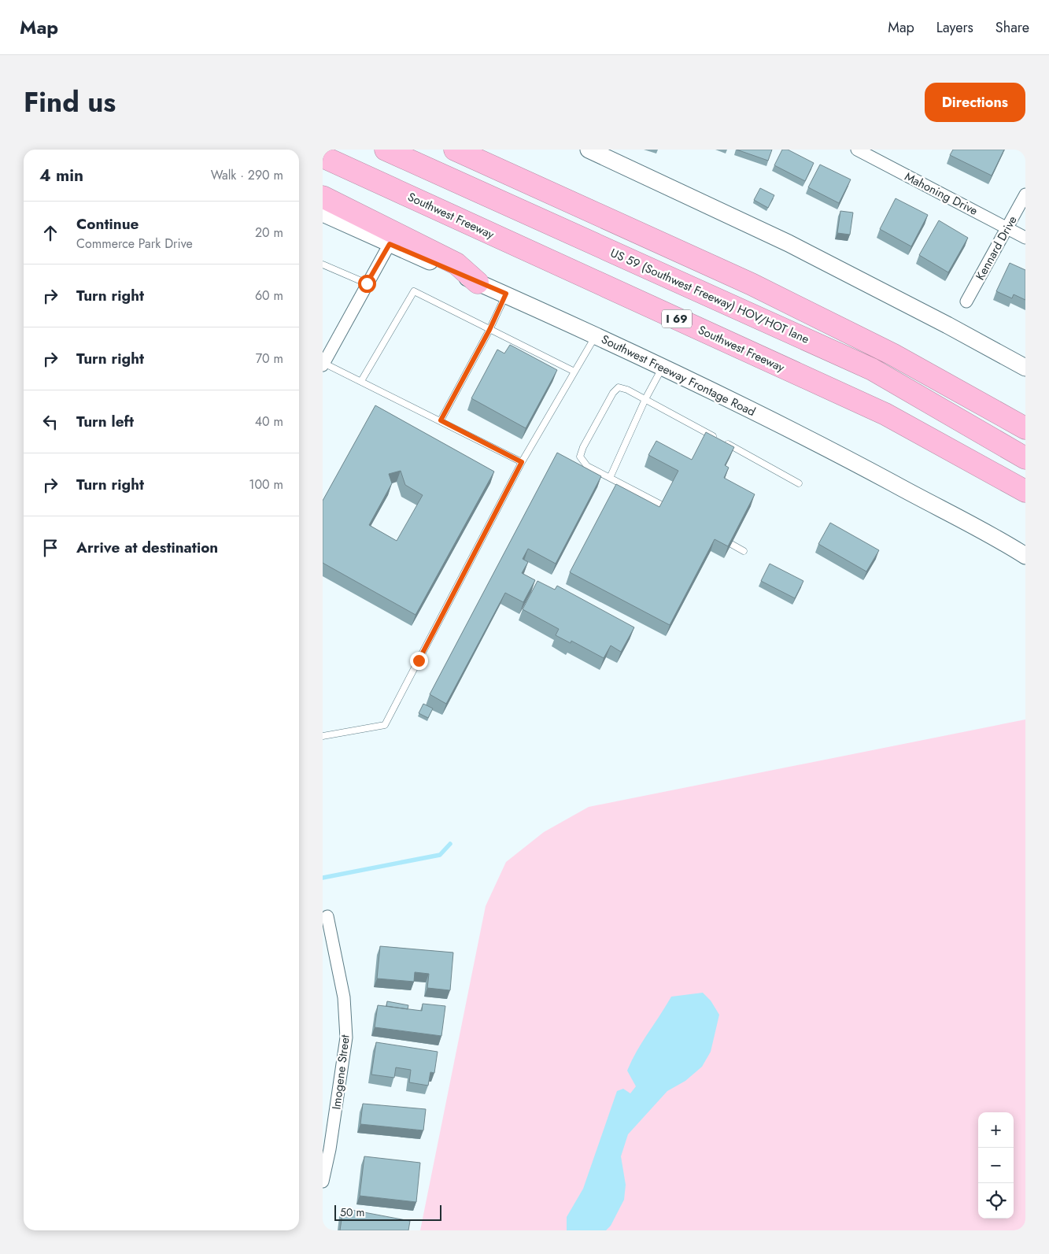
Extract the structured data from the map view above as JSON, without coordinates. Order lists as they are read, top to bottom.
{
  "streets": {
    "highway": ["Southwest Freeway", "US 59 (Southwest Freeway) HOV/HOT lane", "I 69"],
    "main road": ["Southwest Freeway Frontage Road"],
    "street": ["Mahoning Drive", "Kennard Drive", "Imogene Street"]
  },
  "crossings": [
    ["Mahoning Drive", "Kennard Drive"]
  ],
  "scale_bar": "50 m",
  "page": {
    "header": "Map",
    "nav": ["Map", "Layers", "Share"],
    "title": "Find us",
    "buttons": "Directions",
    "heading": ["4 min", "Walk · 290 m"],
    "list": [
      ["Continue", "Commerce Park Drive", "20 m"],
      ["Turn right", "60 m"],
      ["Turn right", "70 m"],
      ["Turn left", "40 m"],
      ["Turn right", "100 m"],
      "Arrive at destination"
    ],
    "map_buttons": ["+", "−"],
    "scale": "50 m"
  }
}
